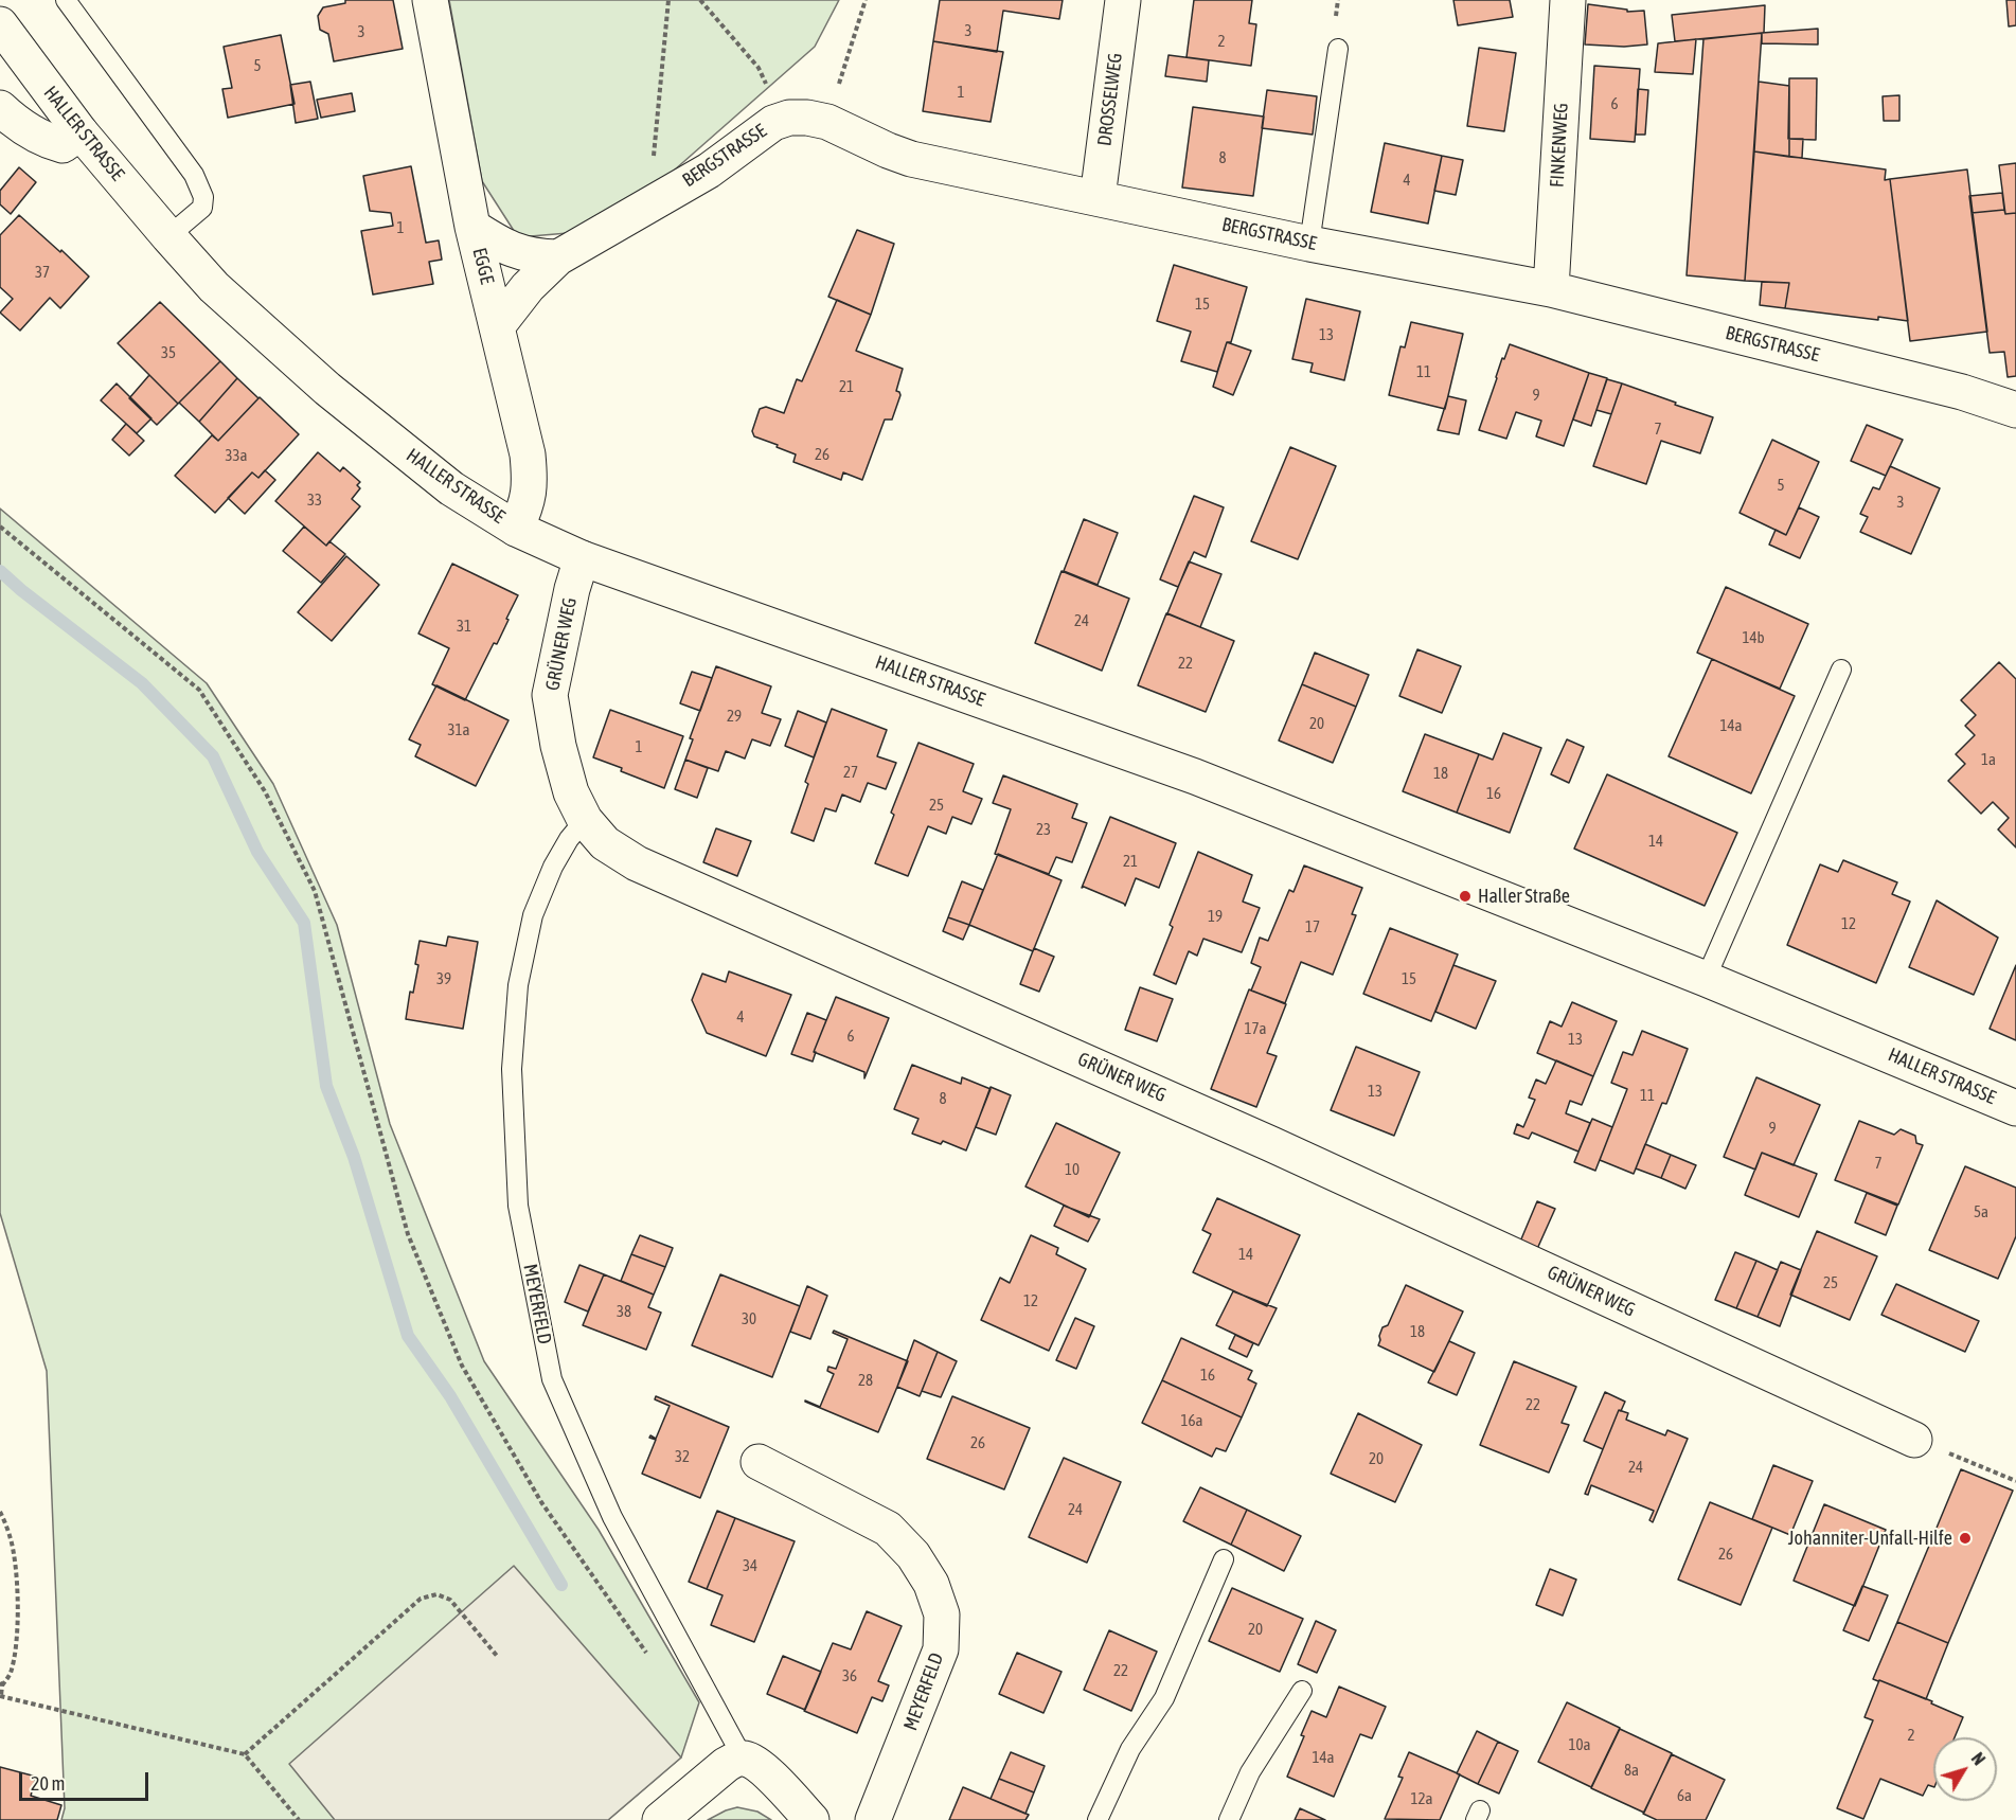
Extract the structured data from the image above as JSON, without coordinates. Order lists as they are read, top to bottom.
{
  "streets": {
    "street": [
      "DROSSELWEG",
      "HALLER STRASSE",
      "FINKENWEG",
      "BERGSTRASSE",
      "EGGE",
      "GRÜNER WEG",
      "MEYERFELD"
    ]
  },
  "crossings": [
    ["DROSSELWEG", "BERGSTRASSE"],
    ["HALLER STRASSE", "EGGE"],
    ["HALLER STRASSE", "GRÜNER WEG"],
    ["FINKENWEG", "BERGSTRASSE"],
    ["BERGSTRASSE", "EGGE"],
    ["GRÜNER WEG", "MEYERFELD"]
  ],
  "places": ["Haller Straße", "Johanniter-Unfall-Hilfe"],
  "house_numbers": [
    "3",
    "3",
    "2",
    "5",
    "1",
    "6",
    "8",
    "4",
    "1",
    "37",
    "15",
    "13",
    "35",
    "11",
    "21",
    "9",
    "7",
    "26",
    "33a",
    "5",
    "33",
    "3",
    "24",
    "31",
    "14b",
    "22",
    "29",
    "20",
    "14a",
    "31a",
    "1",
    "1a",
    "27",
    "18",
    "16",
    "25",
    "23",
    "14",
    "21",
    "19",
    "12",
    "17",
    "39",
    "15",
    "4",
    "17a",
    "6",
    "13",
    "13",
    "11",
    "8",
    "9",
    "7",
    "10",
    "5a",
    "14",
    "25",
    "12",
    "38",
    "30",
    "18",
    "16",
    "28",
    "22",
    "16a",
    "26",
    "32",
    "20",
    "24",
    "24",
    "26",
    "34",
    "20",
    "22",
    "36",
    "2",
    "10a",
    "14a",
    "8a",
    "6a",
    "12a"
  ],
  "scale_bar": "20 m",
  "north": "top right"
}
